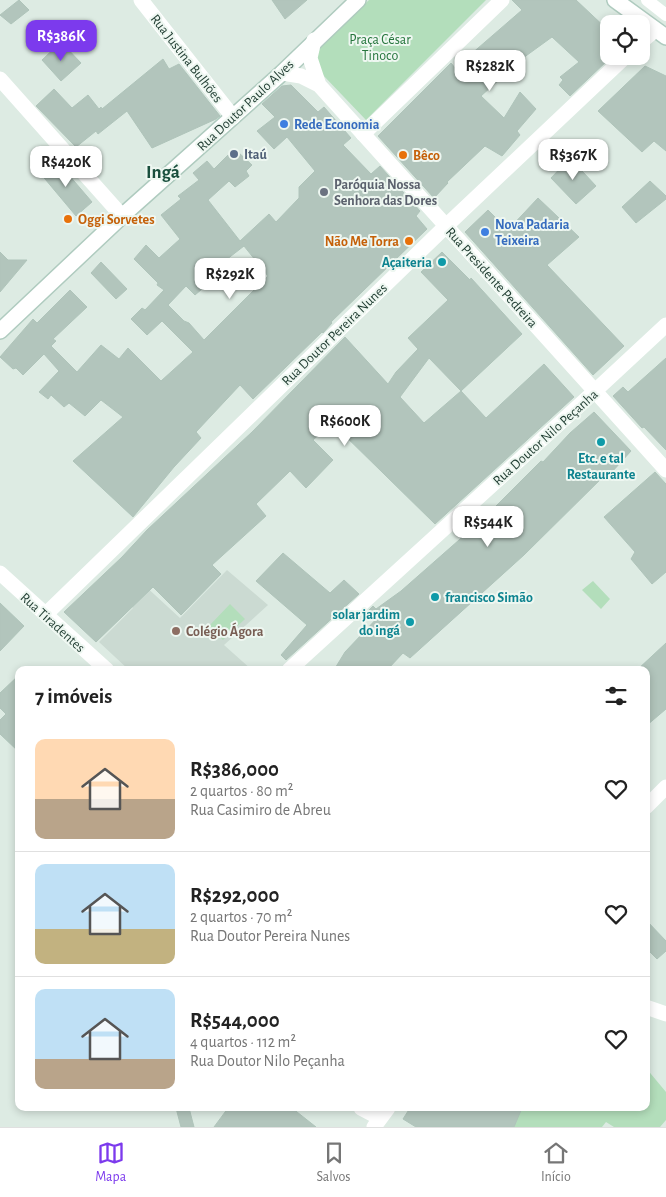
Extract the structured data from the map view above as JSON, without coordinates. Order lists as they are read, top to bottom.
{
  "streets": {
    "street": [
      "Rua Justina Bulhões",
      "Rua Doutor Paulo Alves",
      "Rua Presidente Pedreira",
      "Rua Doutor Pereira Nunes",
      "Rua Doutor Nilo Peçanha",
      "Rua Tiradentes"
    ]
  },
  "crossings": [
    ["Rua Justina Bulhões", "Rua Doutor Paulo Alves"],
    ["Rua Doutor Paulo Alves", "Rua Presidente Pedreira"],
    ["Rua Presidente Pedreira", "Rua Doutor Pereira Nunes"],
    ["Rua Presidente Pedreira", "Rua Doutor Nilo Peçanha"],
    ["Rua Doutor Pereira Nunes", "Rua Tiradentes"]
  ],
  "districts": ["Ingá"],
  "parks": ["Praça César Tinoco"],
  "places": [
    "Rede Economia",
    "Itaú",
    "Bêco",
    "Paróquia Nossa Senhora das Dores",
    "Oggi Sorvetes",
    "Nova Padaria Teixeira",
    "Não Me Torra",
    "Açaiteria",
    "Etc. e tal Restaurante",
    "francisco Simão",
    "solar jardim do ingá",
    "Colégio Ágora"
  ],
  "page": {
    "price": [
      "R$386K",
      "R$282K",
      "R$367K",
      "R$420K",
      "R$292K",
      "R$600K",
      "R$544K"
    ],
    "heading": "7 imóveis",
    "list": [
      {
        "name": "R$386,000",
        "note": "2 quartos · 80 m² · Rua Casimiro de Abreu"
      },
      {
        "name": "R$292,000",
        "note": "2 quartos · 70 m² · Rua Doutor Pereira Nunes"
      },
      {
        "name": "R$544,000",
        "note": "4 quartos · 112 m² · Rua Doutor Nilo Peçanha"
      }
    ],
    "tabs": ["Mapa", "Salvos", "Início"]
  }
}
